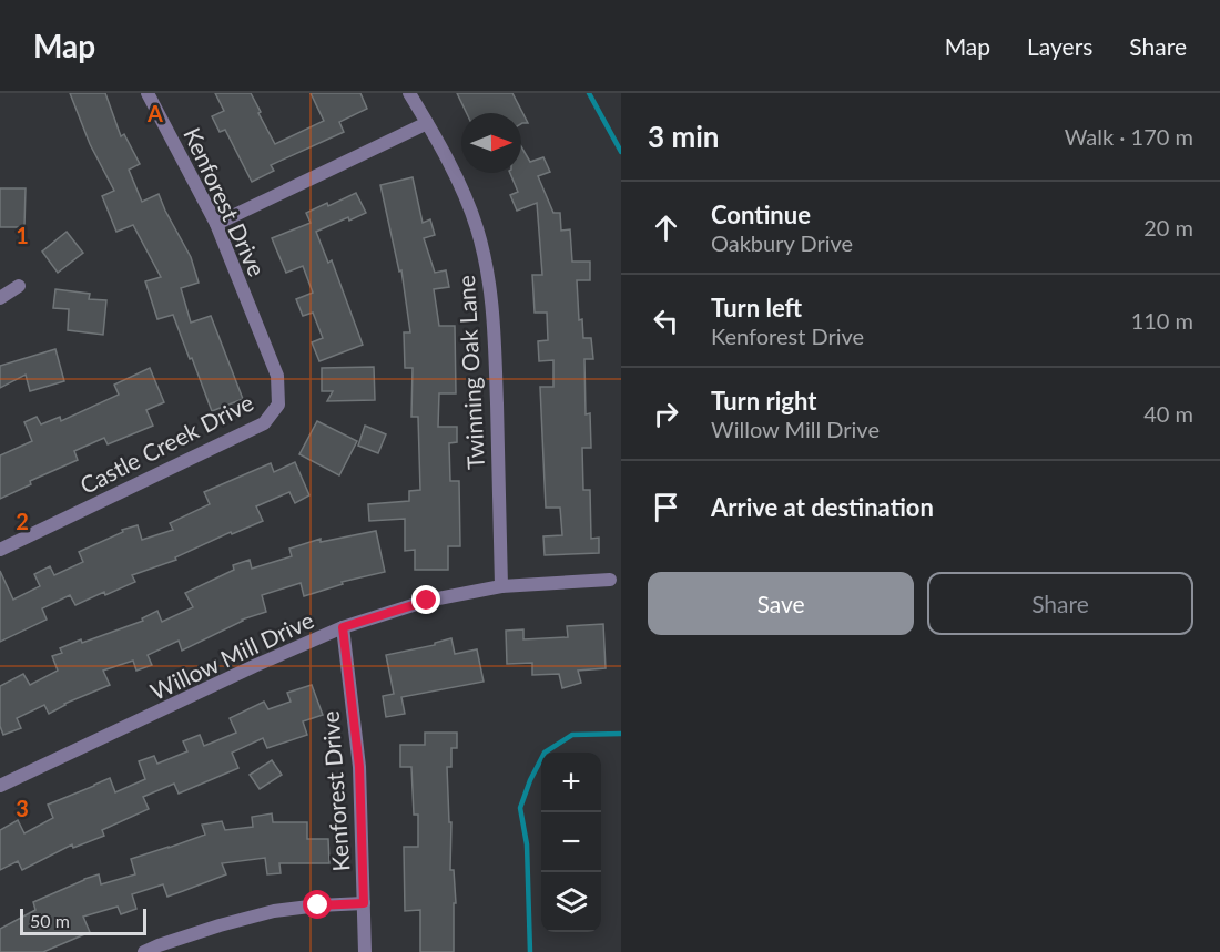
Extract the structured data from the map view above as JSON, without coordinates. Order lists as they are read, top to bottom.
{
  "streets": {
    "street": [
      "Kenforest Drive",
      "Twinning Oak Lane",
      "Castle Creek Drive",
      "Willow Mill Drive"
    ]
  },
  "crossings": [
    ["Kenforest Drive", "Castle Creek Drive"],
    ["Kenforest Drive", "Willow Mill Drive"],
    ["Twinning Oak Lane", "Willow Mill Drive"]
  ],
  "scale_bar": "50 m",
  "north": "right",
  "page": {
    "header": "Map",
    "nav": ["Map", "Layers", "Share"],
    "heading": ["3 min", "Walk · 170 m"],
    "list": [
      ["Continue", "Oakbury Drive", "20 m"],
      ["Turn left", "Kenforest Drive", "110 m"],
      ["Turn right", "Willow Mill Drive", "40 m"],
      "Arrive at destination"
    ],
    "buttons": ["Save", "Share"],
    "map_buttons": ["+", "−"],
    "scale": "50 m"
  },
  "grid": {
    "columns": ["A"],
    "rows": ["1", "2", "3"]
  }
}
